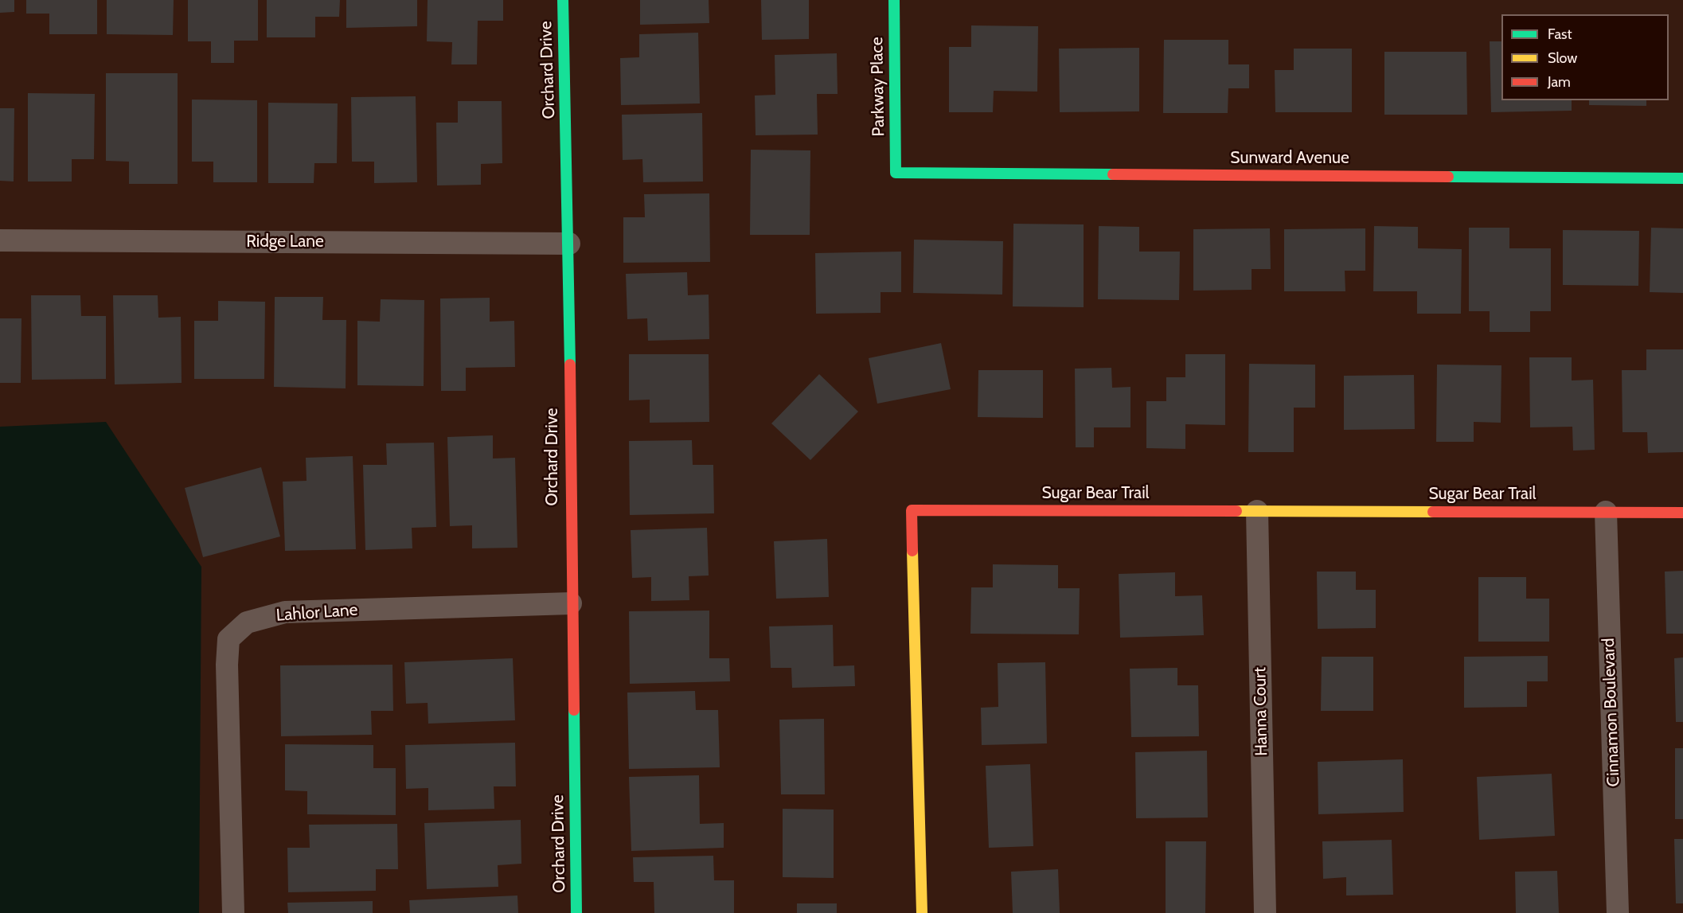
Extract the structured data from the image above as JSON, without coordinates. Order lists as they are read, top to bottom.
{
  "streets": {
    "street": [
      "Orchard Drive",
      "Parkway Place",
      "Sunward Avenue",
      "Ridge Lane",
      "Sugar Bear Trail",
      "Lahlor Lane",
      "Hanna Court",
      "Cinnamon Boulevard"
    ]
  },
  "crossings": [
    ["Orchard Drive", "Ridge Lane"],
    ["Orchard Drive", "Lahlor Lane"],
    ["Parkway Place", "Sunward Avenue"],
    ["Sugar Bear Trail", "Hanna Court"],
    ["Sugar Bear Trail", "Cinnamon Boulevard"]
  ],
  "legend": ["Fast", "Slow", "Jam"]
}
